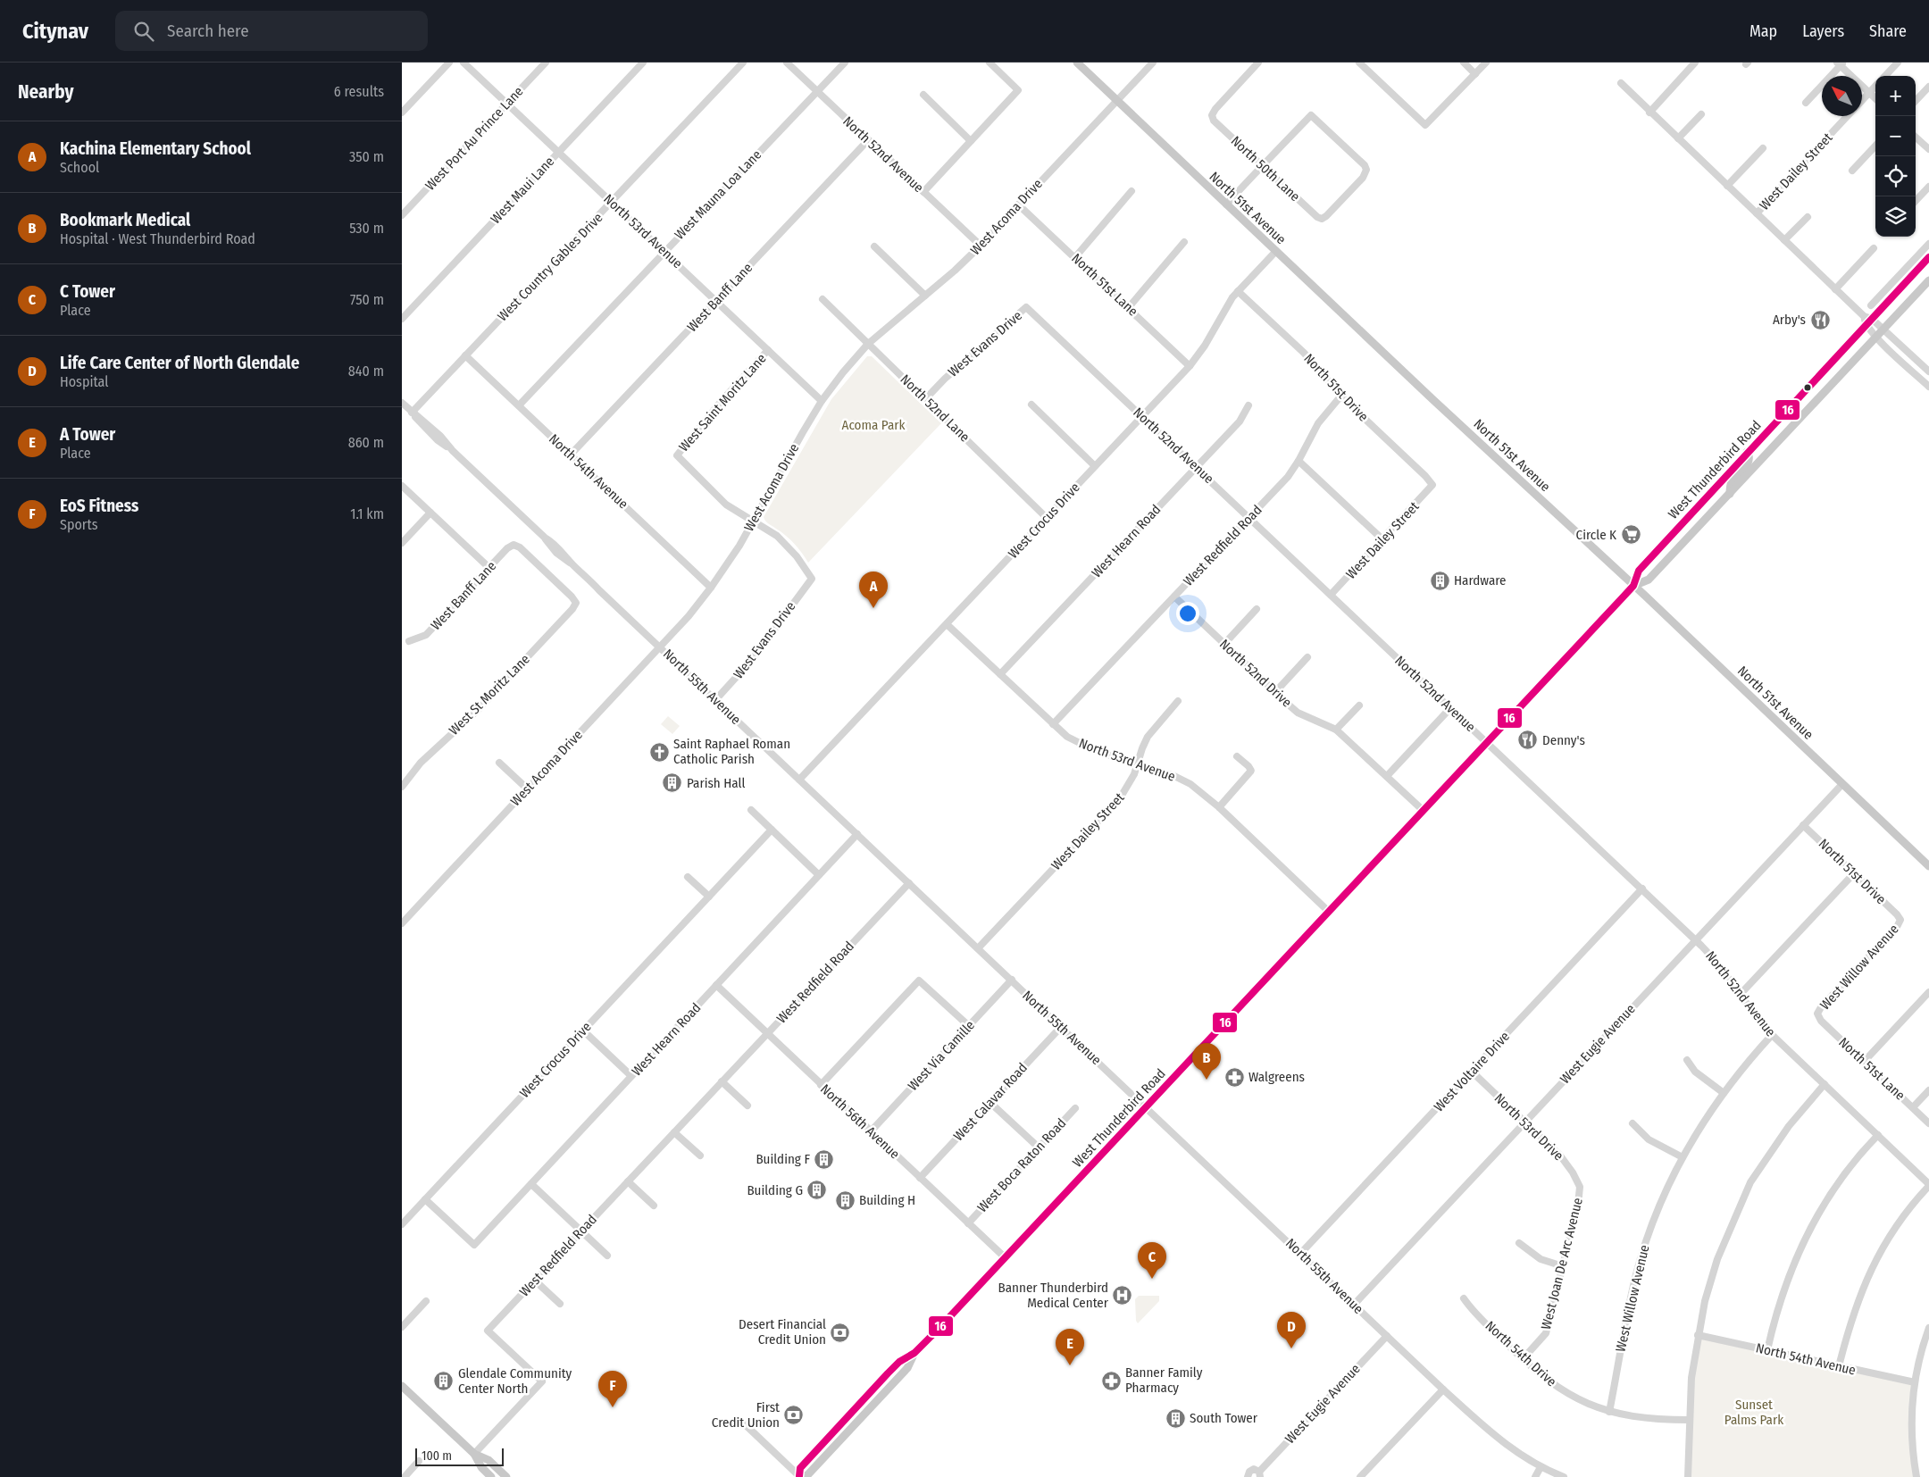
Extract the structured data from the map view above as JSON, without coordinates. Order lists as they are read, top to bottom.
{
  "streets": {
    "main road": ["North 51st Avenue", "West Thunderbird Road"],
    "street": [
      "West Port Au Prince Lane",
      "North 52nd Avenue",
      "North 50th Lane",
      "West Dailey Street",
      "West Maui Lane",
      "West Mauna Loa Lane",
      "West Acoma Drive",
      "North 53rd Avenue",
      "West Country Gables Drive",
      "North 51st Lane",
      "West Banff Lane",
      "West Evans Drive",
      "North 51st Drive",
      "West Saint Moritz Lane",
      "North 52nd Lane",
      "North 54th Avenue",
      "West Crocus Drive",
      "West Hearn Road",
      "West Redfield Road",
      "North 52nd Drive",
      "North 55th Avenue",
      "West St Moritz Lane",
      "West Willow Avenue",
      "West Eugie Avenue",
      "West Via Camille",
      "West Voltaire Drive",
      "West Calavar Road",
      "North 56th Avenue",
      "North 53rd Drive",
      "West Boca Raton Road",
      "West Joan De Arc Avenue",
      "North 54th Drive"
    ]
  },
  "crossings": [
    ["West Port Au Prince Lane", "North 53rd Avenue"],
    ["North 52nd Avenue", "West Dailey Street"],
    ["North 52nd Avenue", "West Mauna Loa Lane"],
    ["North 52nd Avenue", "West Acoma Drive"],
    ["North 52nd Avenue", "West Banff Lane"],
    ["North 52nd Avenue", "West Evans Drive"],
    ["North 52nd Avenue", "West Thunderbird Road"],
    ["North 52nd Avenue", "West Crocus Drive"],
    ["North 52nd Avenue", "West Hearn Road"],
    ["North 52nd Avenue", "West Redfield Road"],
    ["North 52nd Avenue", "West Willow Avenue"],
    ["North 52nd Avenue", "West Eugie Avenue"],
    ["North 52nd Avenue", "West Voltaire Drive"],
    ["West Dailey Street", "North 53rd Avenue"],
    ["West Dailey Street", "North 51st Drive"],
    ["West Dailey Street", "North 55th Avenue"],
    ["West Maui Lane", "North 53rd Avenue"],
    ["West Mauna Loa Lane", "North 53rd Avenue"],
    ["West Mauna Loa Lane", "North 54th Avenue"],
    ["North 51st Avenue", "West Acoma Drive"],
    ["North 51st Avenue", "West Thunderbird Road"],
    ["North 51st Avenue", "West Crocus Drive"],
    ["North 51st Avenue", "West Eugie Avenue"],
    ["West Acoma Drive", "North 53rd Avenue"],
    ["West Acoma Drive", "North 51st Lane"],
    ["West Acoma Drive", "West Evans Drive"],
    ["West Acoma Drive", "West Saint Moritz Lane"],
    ["West Acoma Drive", "North 52nd Lane"],
    ["West Acoma Drive", "North 54th Avenue"],
    ["West Acoma Drive", "North 55th Avenue"],
    ["North 53rd Avenue", "West Country Gables Drive"],
    ["North 53rd Avenue", "West Banff Lane"],
    ["North 53rd Avenue", "West Saint Moritz Lane"],
    ["North 53rd Avenue", "West Thunderbird Road"],
    ["North 53rd Avenue", "West Crocus Drive"],
    ["North 53rd Avenue", "West Hearn Road"],
    ["North 53rd Avenue", "West Redfield Road"],
    ["West Country Gables Drive", "North 54th Avenue"],
    ["West Country Gables Drive", "North 55th Avenue"],
    ["North 51st Lane", "West Crocus Drive"],
    ["North 51st Lane", "West Willow Avenue"],
    ["West Banff Lane", "North 54th Avenue"],
    ["West Banff Lane", "West St Moritz Lane"],
    ["West Evans Drive", "West Saint Moritz Lane"],
    ["West Evans Drive", "North 52nd Lane"],
    ["West Evans Drive", "North 55th Avenue"],
    ["North 51st Drive", "West Crocus Drive"],
    ["North 51st Drive", "West Redfield Road"],
    ["North 51st Drive", "West Willow Avenue"],
    ["North 51st Drive", "West Eugie Avenue"],
    ["North 52nd Lane", "West Crocus Drive"],
    ["West Thunderbird Road", "North 52nd Drive"],
    ["West Thunderbird Road", "North 55th Avenue"],
    ["West Thunderbird Road", "North 56th Avenue"],
    ["West Crocus Drive", "West Hearn Road"],
    ["West Crocus Drive", "North 55th Avenue"],
    ["West Hearn Road", "North 55th Avenue"],
    ["West Hearn Road", "North 56th Avenue"],
    ["West Redfield Road", "North 52nd Drive"],
    ["West Redfield Road", "North 55th Avenue"],
    ["West Redfield Road", "North 56th Avenue"],
    ["North 55th Avenue", "West Eugie Avenue"],
    ["North 55th Avenue", "West Via Camille"],
    ["North 55th Avenue", "West Voltaire Drive"],
    ["North 55th Avenue", "West Calavar Road"],
    ["West Willow Avenue", "North 54th Drive"],
    ["West Eugie Avenue", "North 53rd Drive"],
    ["West Via Camille", "North 56th Avenue"],
    ["West Voltaire Drive", "North 53rd Drive"],
    ["West Calavar Road", "North 56th Avenue"],
    ["North 56th Avenue", "West Boca Raton Road"],
    ["North 53rd Drive", "West Joan De Arc Avenue"],
    ["West Joan De Arc Avenue", "North 54th Drive"]
  ],
  "parks": ["Acoma Park", "Sunset Palms Park"],
  "places": {
    "restaurant": ["Arby's", "Denny's"],
    "supermarket": ["Circle K"],
    "building": [
      "Hardware",
      "Parish Hall",
      "Building F",
      "Building G",
      "Building H",
      "Glendale Community Center North",
      "South Tower"
    ],
    "church": ["Saint Raphael Roman Catholic Parish"],
    "pharmacy": ["Walgreens", "Banner Family Pharmacy"],
    "hospital": ["Banner Thunderbird Medical Center"],
    "bank": ["Desert Financial Credit Union", "First Credit Union"]
  },
  "lines": ["transit line 16"],
  "scale_bar": "100 m",
  "north": "top left",
  "page": {
    "header": "Citynav",
    "search": "Search here",
    "nav": ["Map", "Layers", "Share"],
    "heading": ["Nearby", "6 results"],
    "map_buttons": ["+", "−"],
    "list": [
      {
        "mark": "A",
        "name": "Kachina Elementary School",
        "note": "School",
        "value": "350 m"
      },
      {
        "mark": "B",
        "name": "Bookmark Medical",
        "note": "Hospital · West Thunderbird Road",
        "value": "530 m"
      },
      {
        "mark": "C",
        "name": "C Tower",
        "note": "Place",
        "value": "750 m"
      },
      {
        "mark": "D",
        "name": "Life Care Center of North Glendale",
        "note": "Hospital",
        "value": "840 m"
      },
      {
        "mark": "E",
        "name": "A Tower",
        "note": "Place",
        "value": "860 m"
      },
      {
        "mark": "F",
        "name": "EoS Fitness",
        "note": "Sports",
        "value": "1.1 km"
      }
    ],
    "pins": [
      "A",
      "B",
      "C",
      "D",
      "E",
      "F"
    ],
    "scale": "100 m"
  }
}
